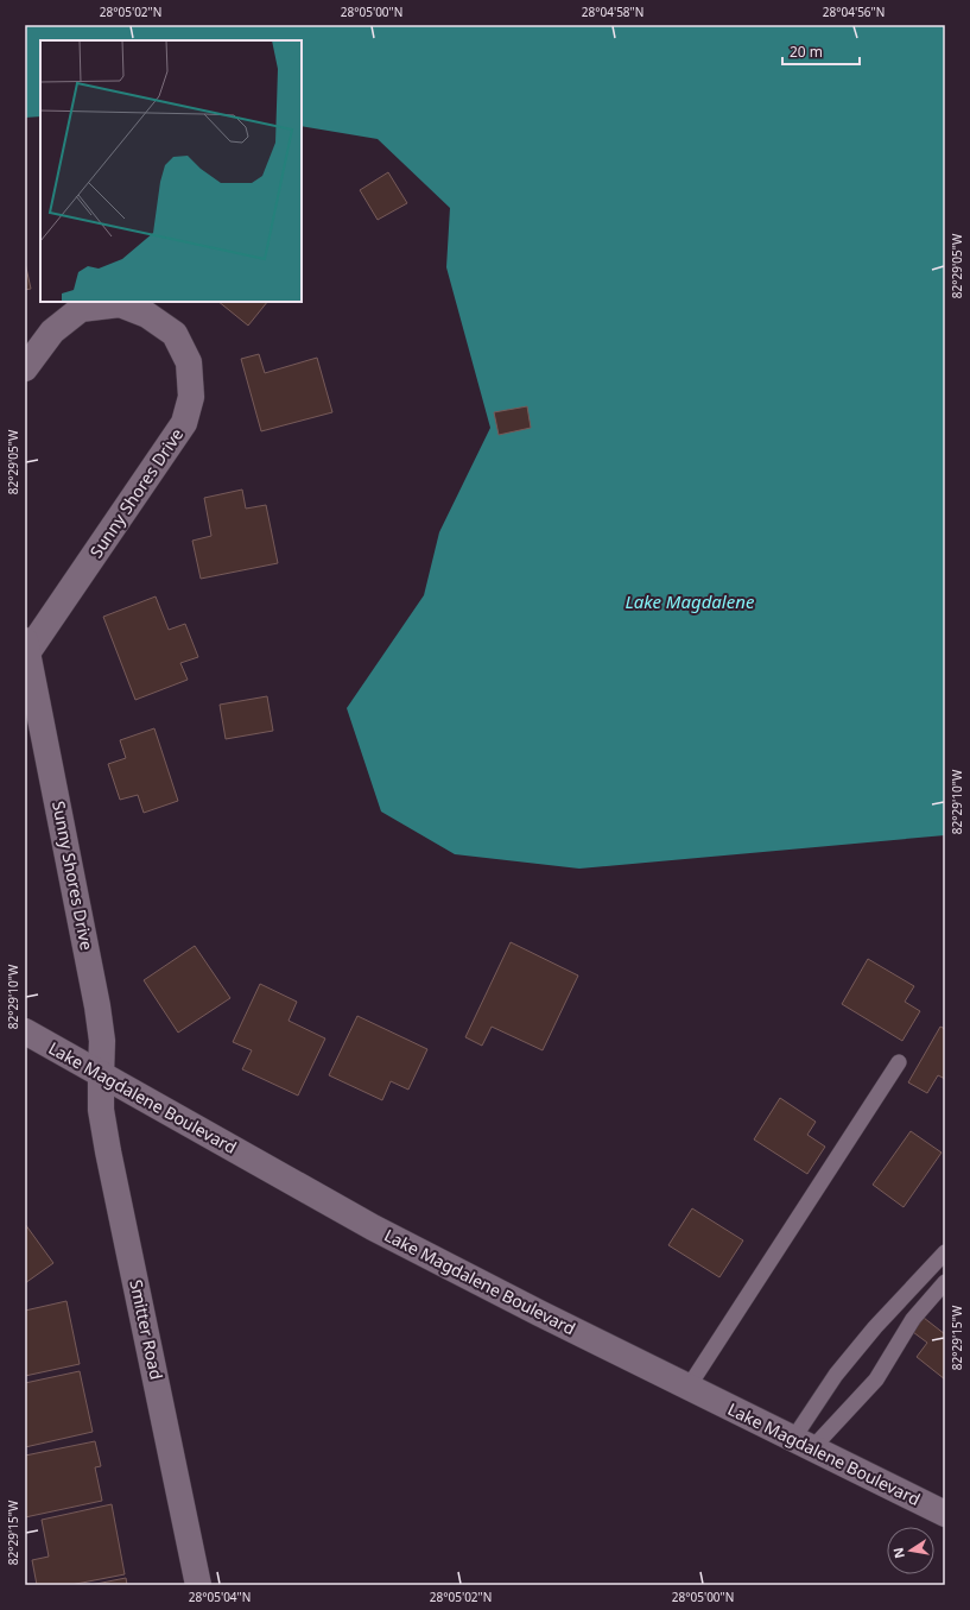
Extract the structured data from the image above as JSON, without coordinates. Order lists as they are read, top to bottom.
{
  "streets": {
    "street": ["Sunny Shores Drive", "Lake Magdalene Boulevard", "Smitter Road"]
  },
  "crossings": [
    ["Sunny Shores Drive", "Lake Magdalene Boulevard"],
    ["Sunny Shores Drive", "Smitter Road"],
    ["Lake Magdalene Boulevard", "Smitter Road"]
  ],
  "water": ["Lake Magdalene"],
  "scale_bar": "20 m",
  "north": "left",
  "coordinates": [
    "28°05'02\"N",
    "28°05'00\"N",
    "28°04'58\"N",
    "28°04'56\"N",
    "82°29'05\"W",
    "82°29'10\"W",
    "82°29'15\"W",
    "28°05'04\"N"
  ]
}
